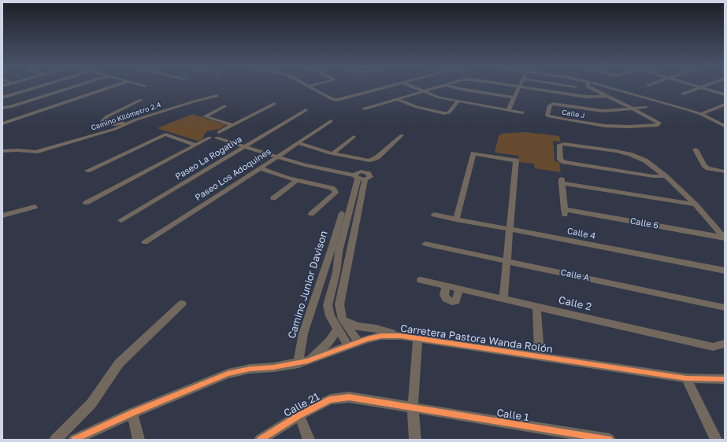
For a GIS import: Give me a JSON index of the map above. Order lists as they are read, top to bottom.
{
  "streets": {
    "street": [
      "Calle J",
      "Camino Kilómetro 2.4",
      "Paseo La Rogativa",
      "Paseo Los Adoquines",
      "Calle 6",
      "Calle 4",
      "Calle A",
      "Camino Junior Davison",
      "Calle 2",
      "Carretera Pastora Wanda Rolón",
      "Calle 21",
      "Calle 1"
    ]
  },
  "crossings": [
    ["Camino Junior Davison", "Carretera Pastora Wanda Rolón"],
    ["Calle 21", "Calle 1"]
  ]
}
